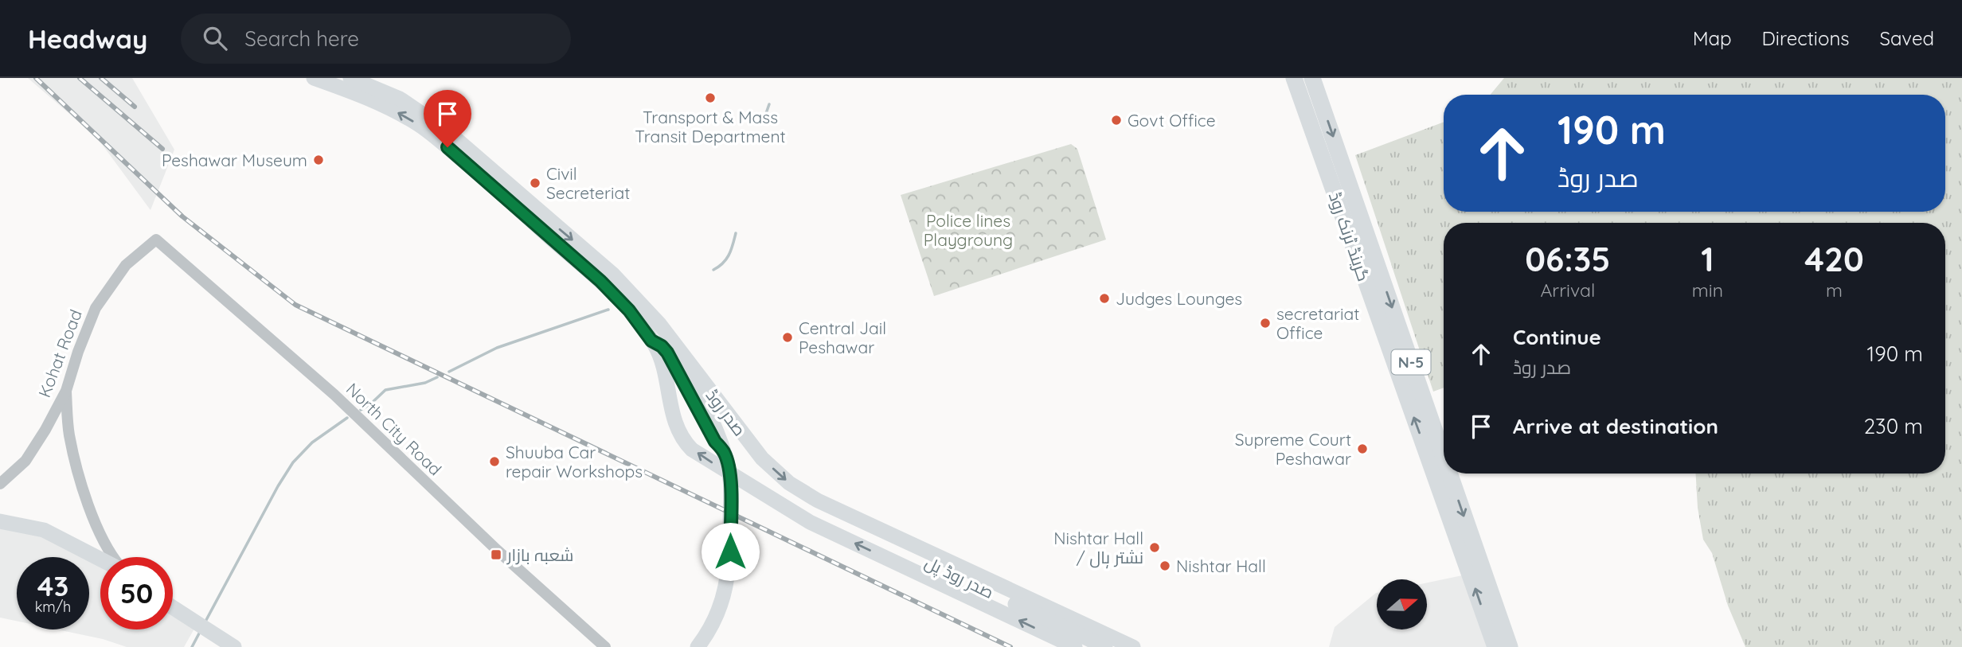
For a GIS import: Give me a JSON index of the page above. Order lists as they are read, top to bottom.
{
  "streets": {
    "highway": ["گرینڈ ٹرنک روڈ", "N-5"],
    "main road": ["صدر روڈ", "صدر روڈ پل"],
    "street": ["Kohat Road", "North City Road"]
  },
  "crossings": [
    ["Kohat Road", "North City Road"],
    ["صدر روڈ", "صدر روڈ پل"]
  ],
  "parks": ["Police lines Playgroung"],
  "places": {
    "other": [
      "Transport & Mass Transit Department",
      "Govt Office",
      "Peshawar Museum",
      "Civil Secreteriat",
      "Judges Lounges",
      "secretariat Office",
      "Central Jail Peshawar",
      "Supreme Court Peshawar",
      "Shuuba Car repair Workshops",
      "Nishtar Hall / نشتر ہال",
      "Nishtar Hall"
    ],
    "transit": ["شعبہ بازار"]
  },
  "north": "right",
  "page": {
    "header": "Headway",
    "search": "Search here",
    "nav": ["Map", "Directions", "Saved"],
    "turn": ["190 m", "صدر روڈ"],
    "eta": [
      "06:35",
      "Arrival",
      "1",
      "min",
      "420",
      "m"
    ],
    "list": [
      {
        "name": "Continue",
        "note": "صدر روڈ",
        "value": "190 m"
      },
      {
        "name": "Arrive at destination",
        "value": "230 m"
      }
    ],
    "speed": "43 km/h",
    "limit": "50"
  }
}
